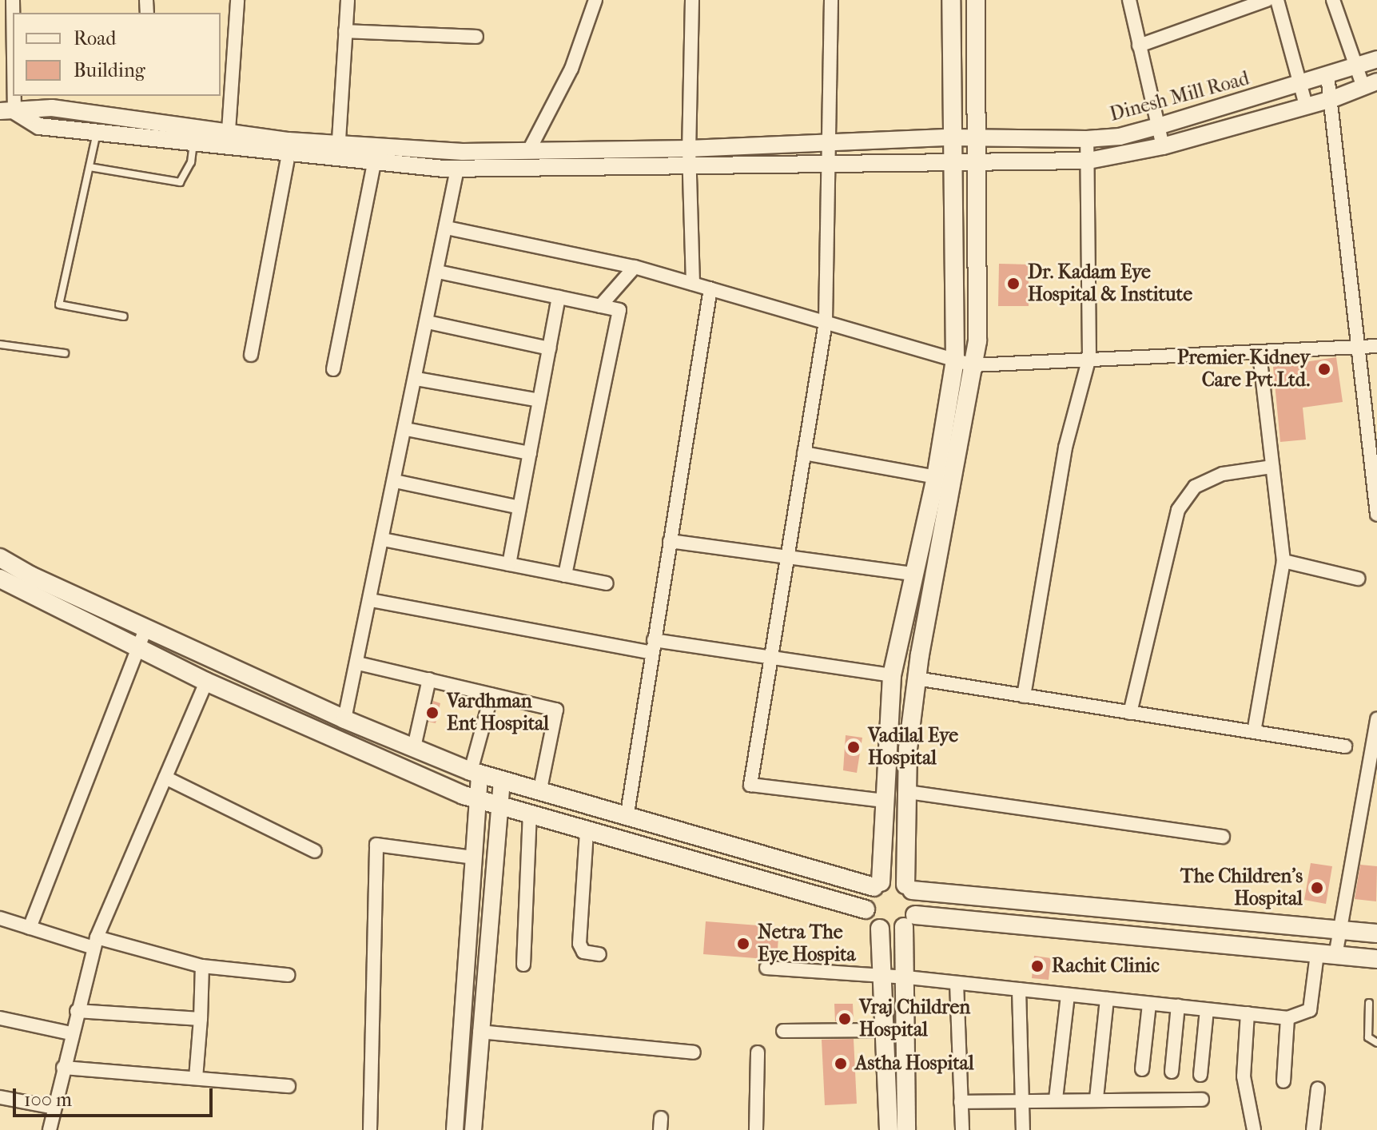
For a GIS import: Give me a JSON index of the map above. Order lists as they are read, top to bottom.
{
  "streets": {
    "street": ["Dinesh Mill Road"]
  },
  "places": [
    "Dr. Kadam Eye Hospital & Institute",
    "Premier Kidney Care Pvt.Ltd.",
    "Vardhman Ent Hospital",
    "Vadilal Eye Hospital",
    "The Children's Hospital",
    "Netra The Eye Hospita",
    "Rachit Clinic",
    "Vraj Children Hospital",
    "Astha Hospital"
  ],
  "legend": ["Road", "Building"],
  "scale_bar": "100 m"
}
